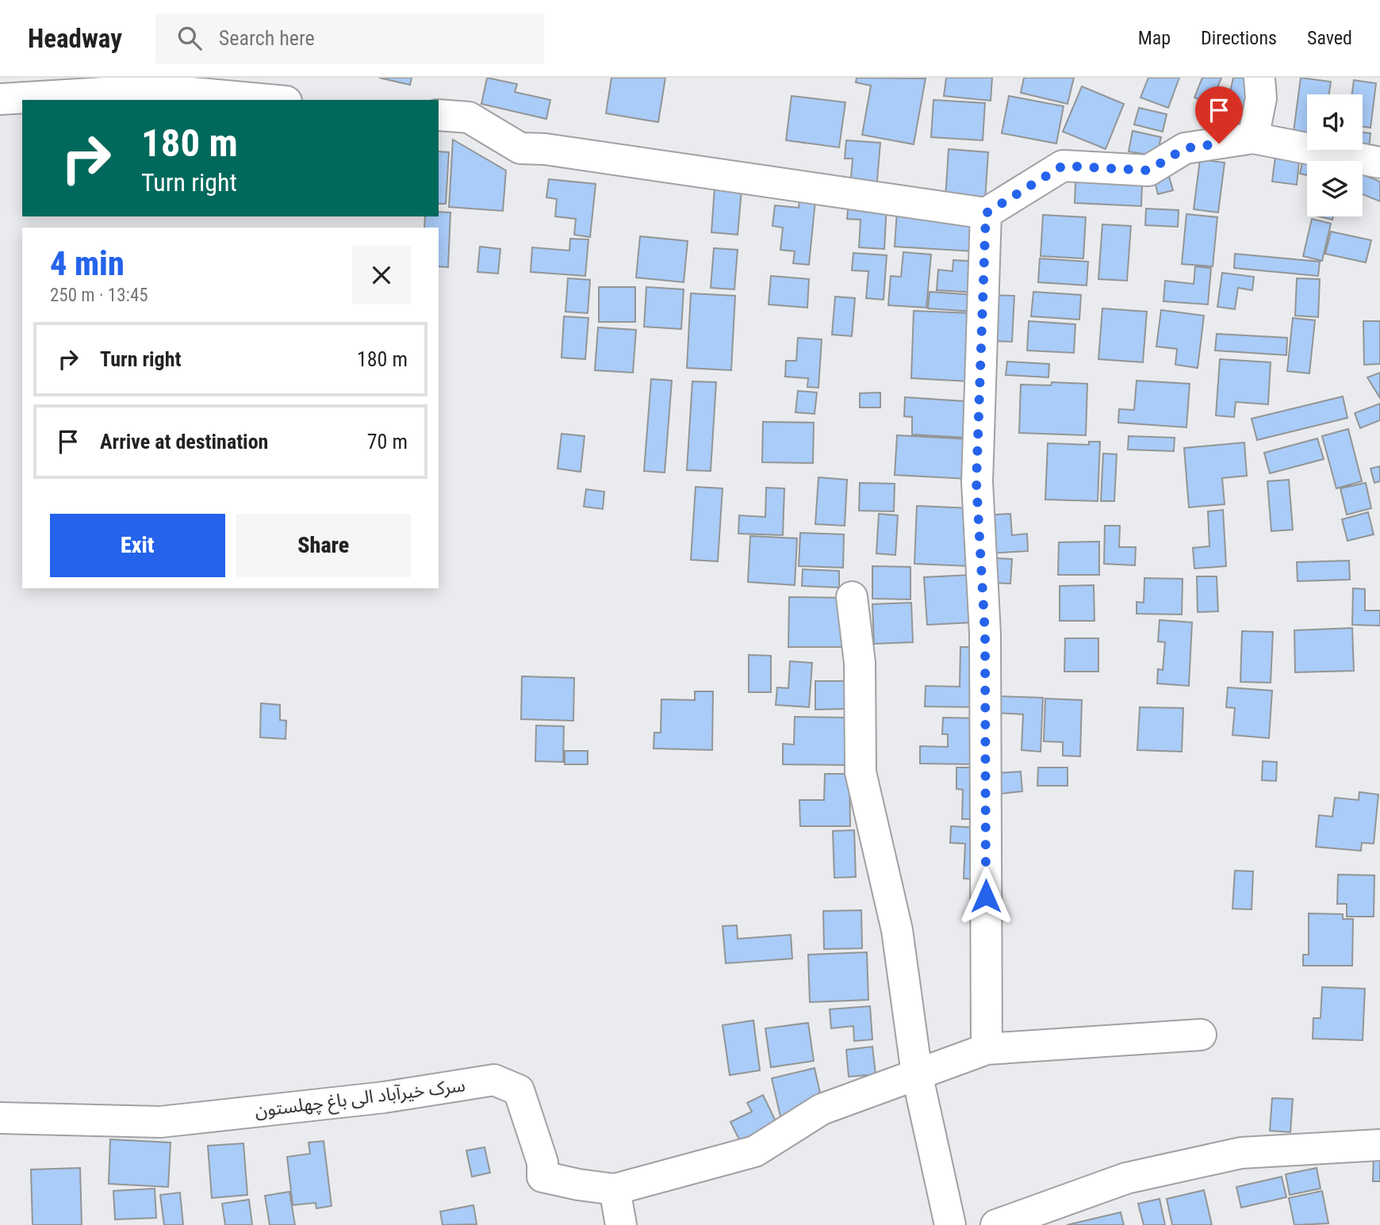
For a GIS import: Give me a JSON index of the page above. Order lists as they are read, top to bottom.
{
  "streets": {
    "street": ["سرک خیرآباد الی باغ چهلستون"]
  },
  "page": {
    "header": "Headway",
    "search": "Search here",
    "nav": ["Map", "Directions", "Saved"],
    "turn": ["180 m", "Turn right"],
    "heading": ["4 min", "250 m · 13:45"],
    "list": [
      {
        "name": "Turn right",
        "value": "180 m"
      },
      {
        "name": "Arrive at destination",
        "value": "70 m"
      }
    ],
    "buttons": ["Exit", "Share"]
  }
}
